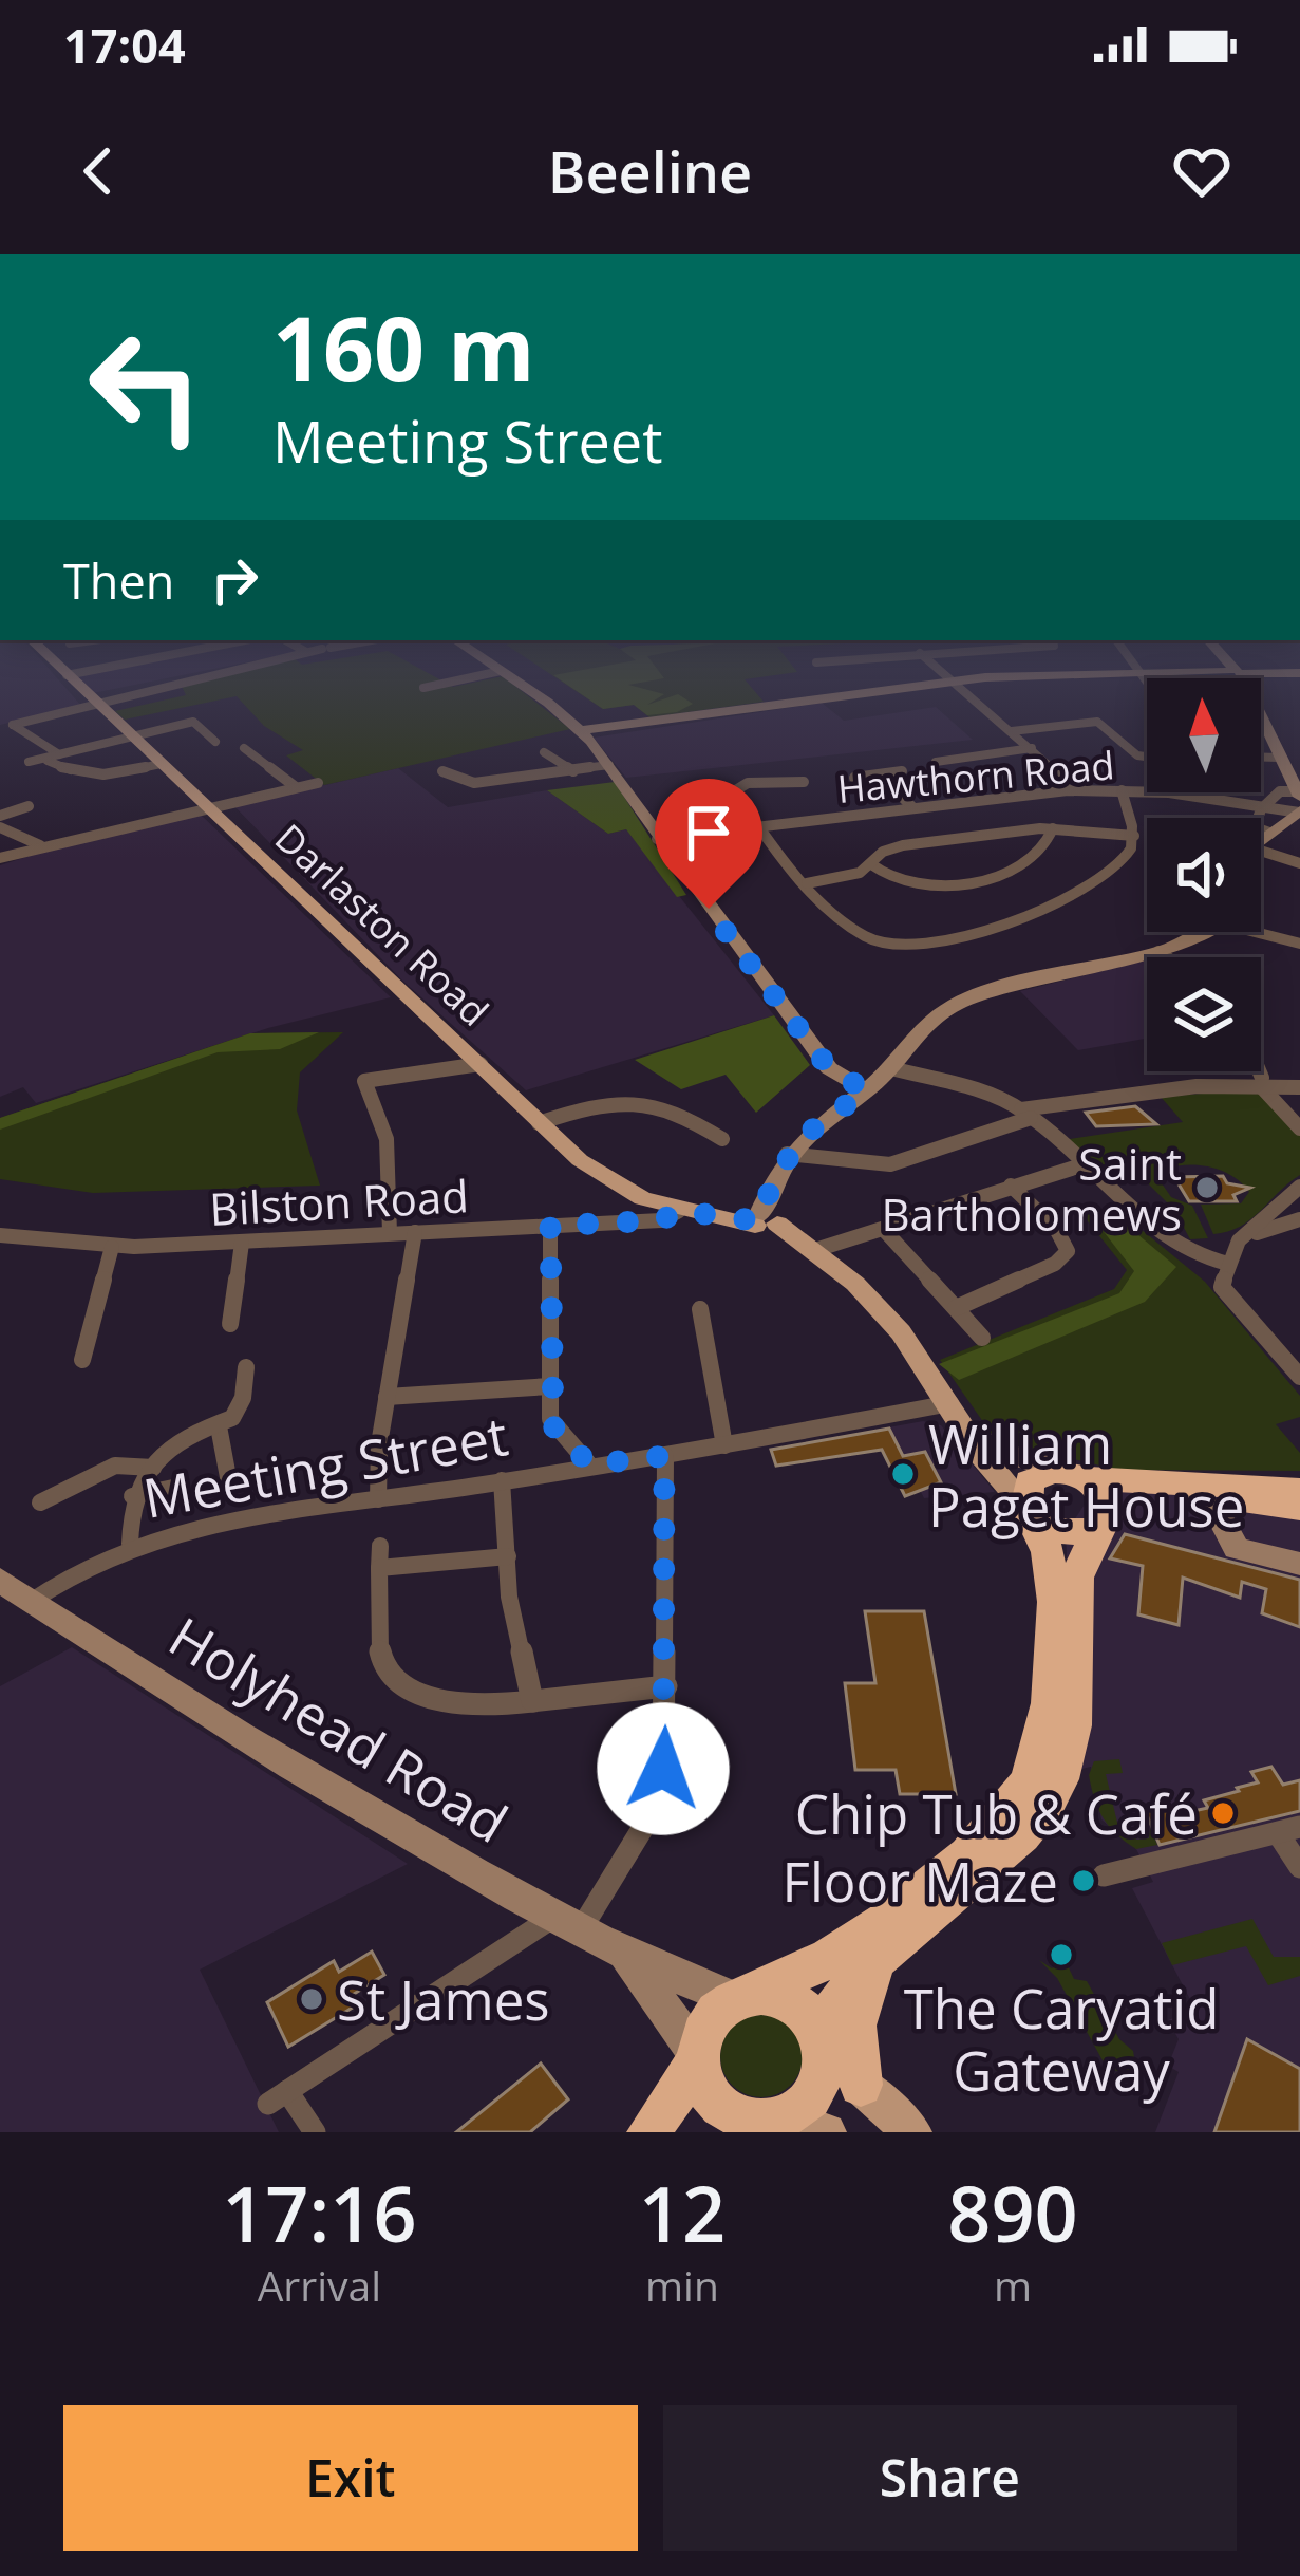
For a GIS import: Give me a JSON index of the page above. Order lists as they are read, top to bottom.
{
  "streets": {
    "main road": ["Darlaston Road"],
    "street": [
      "Hawthorn Road",
      "Bilston Road",
      "Meeting Street",
      "Holyhead Road"
    ]
  },
  "crossings": [
    ["Darlaston Road", "Bilston Road"],
    ["Meeting Street", "Holyhead Road"]
  ],
  "places": [
    "Saint Bartholomews",
    "William Paget House",
    "Chip Tub & Café",
    "Floor Maze",
    "The Caryatid Gateway",
    "St James"
  ],
  "north": "top",
  "page": {
    "status": "17:04",
    "header": "Beeline",
    "turn": ["160 m", "Meeting Street"],
    "then": "Then",
    "eta": [
      "17:16",
      "Arrival",
      "12",
      "min",
      "890",
      "m"
    ],
    "buttons": ["Exit", "Share"]
  }
}
